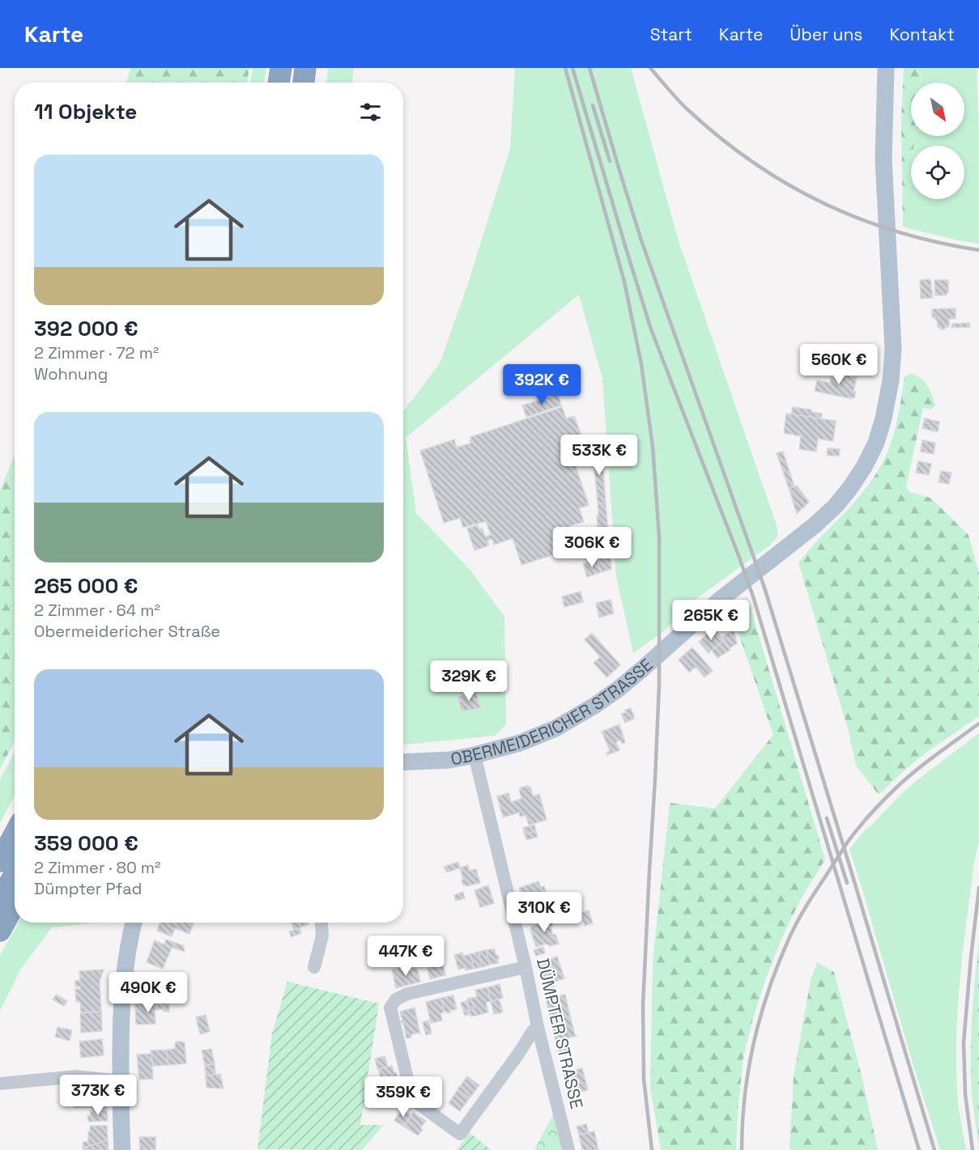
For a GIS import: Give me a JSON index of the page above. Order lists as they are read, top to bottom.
{
  "streets": {
    "main road": ["OBERMEIDERICHER STRASSE"],
    "street": ["DÜMPTER STRASSE"]
  },
  "crossings": [
    ["OBERMEIDERICHER STRASSE", "DÜMPTER STRASSE"]
  ],
  "north": "bottom right",
  "page": {
    "header": "Karte",
    "nav": [
      "Start",
      "Karte",
      "Über uns",
      "Kontakt"
    ],
    "heading": "11 Objekte",
    "list": [
      {
        "name": "392 000 €",
        "note": "2 Zimmer · 72 m² · Wohnung"
      },
      {
        "name": "265 000 €",
        "note": "2 Zimmer · 64 m² · Obermeidericher Straße"
      },
      {
        "name": "359 000 €",
        "note": "2 Zimmer · 80 m² · Dümpter Pfad"
      }
    ],
    "price": [
      "560K €",
      "392K €",
      "533K €",
      "306K €",
      "265K €",
      "329K €",
      "310K €",
      "447K €",
      "490K €",
      "373K €",
      "359K €"
    ]
  }
}
